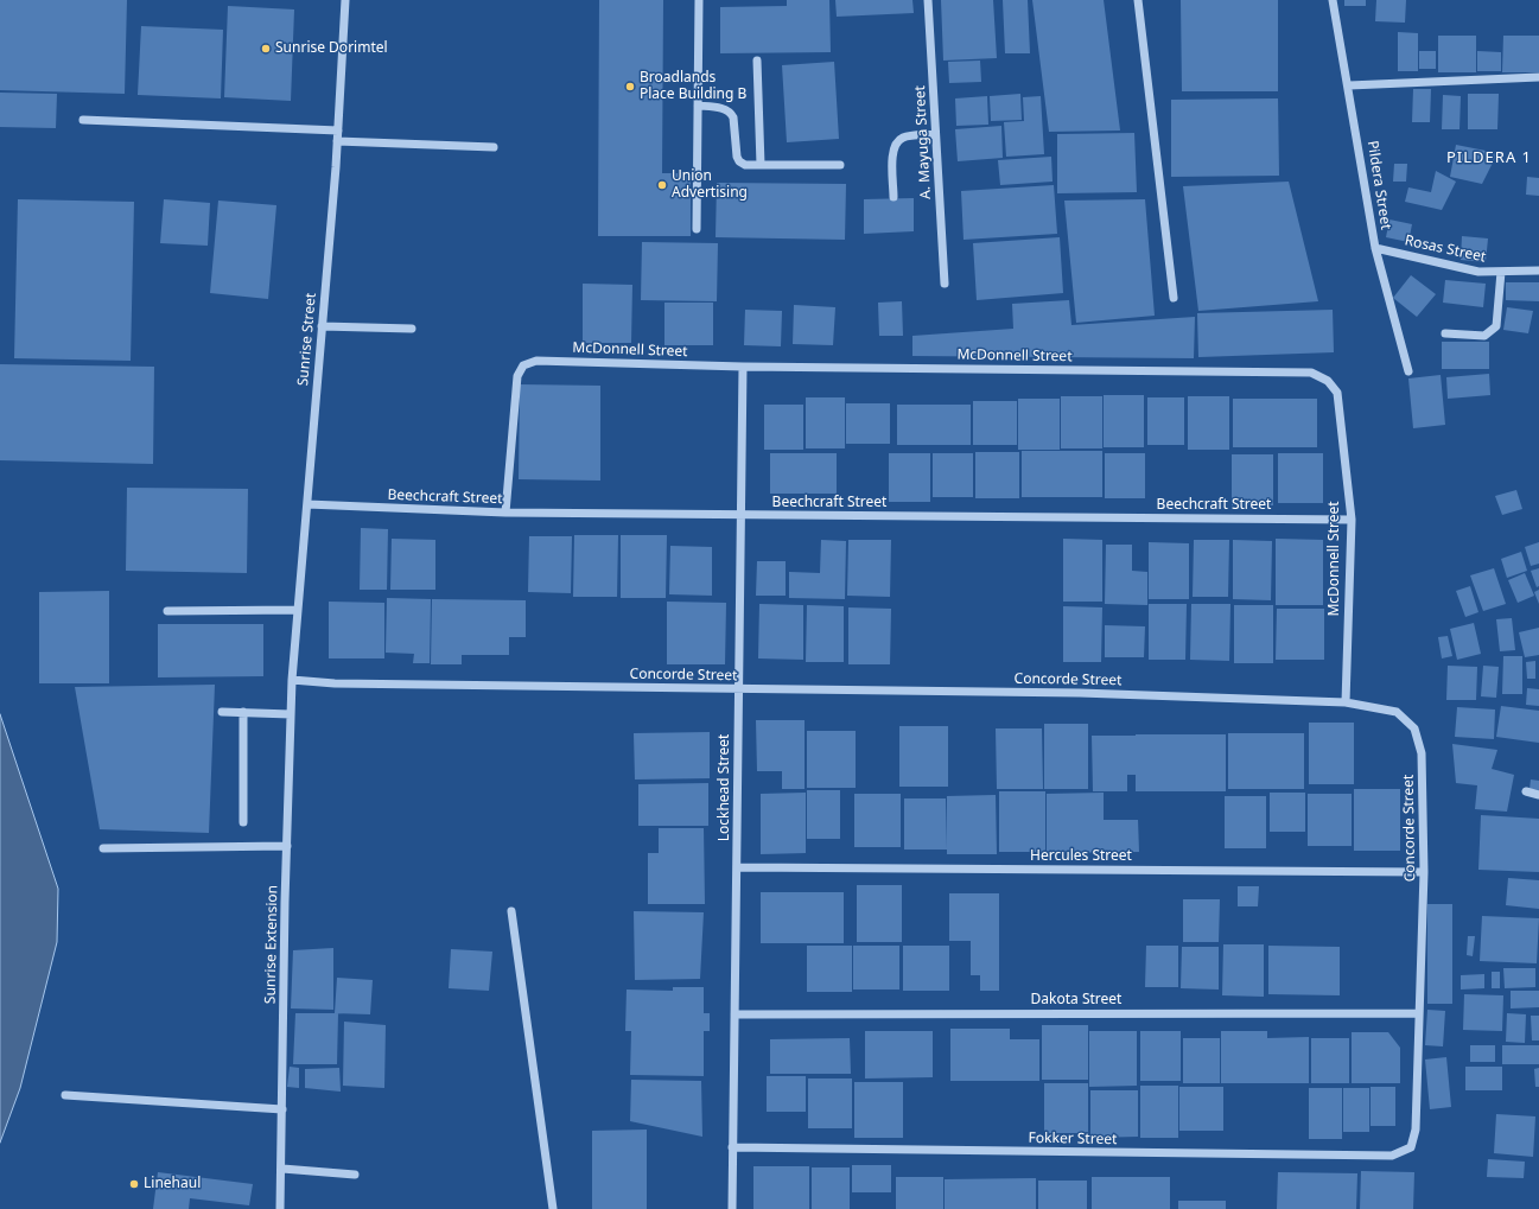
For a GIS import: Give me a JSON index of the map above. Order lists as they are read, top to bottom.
{
  "streets": {
    "street": [
      "A. Mayuga Street",
      "Pildera Street",
      "Rosas Street",
      "Sunrise Street",
      "McDonnell Street",
      "Beechcraft Street",
      "Concorde Street",
      "Lockhead Street",
      "Hercules Street",
      "Sunrise Extension",
      "Dakota Street",
      "Fokker Street"
    ]
  },
  "crossings": [
    ["Pildera Street", "Rosas Street"],
    ["Sunrise Street", "Beechcraft Street"],
    ["Sunrise Street", "Concorde Street"],
    ["Sunrise Street", "Sunrise Extension"],
    ["McDonnell Street", "Beechcraft Street"],
    ["McDonnell Street", "Concorde Street"],
    ["McDonnell Street", "Lockhead Street"],
    ["Beechcraft Street", "Lockhead Street"],
    ["Concorde Street", "Lockhead Street"],
    ["Concorde Street", "Hercules Street"],
    ["Concorde Street", "Sunrise Extension"],
    ["Concorde Street", "Dakota Street"],
    ["Concorde Street", "Fokker Street"],
    ["Lockhead Street", "Hercules Street"],
    ["Lockhead Street", "Dakota Street"],
    ["Lockhead Street", "Fokker Street"]
  ],
  "districts": ["PILDERA 1"],
  "places": [
    "Sunrise Dorimtel",
    "Broadlands Place Building B",
    "Union Advertising",
    "Linehaul"
  ]
}
